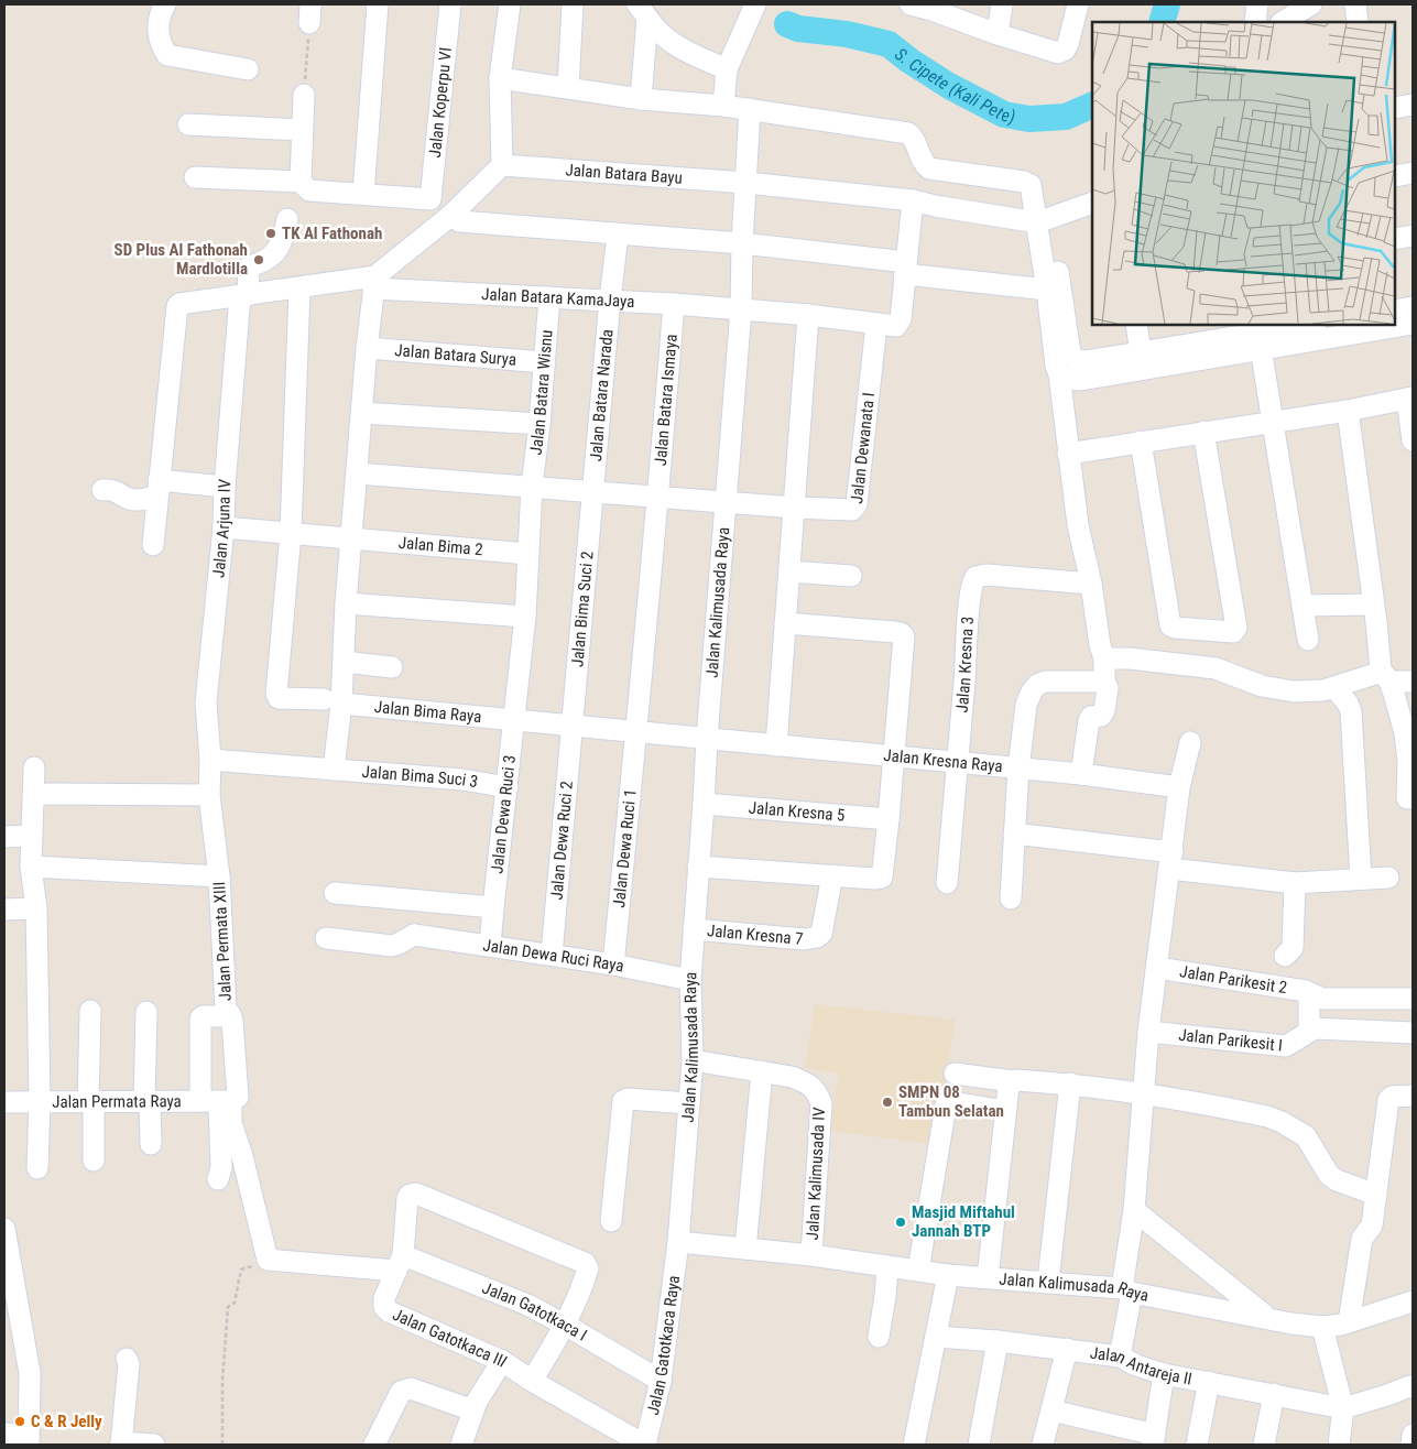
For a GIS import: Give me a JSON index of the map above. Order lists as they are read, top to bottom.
{
  "streets": {
    "street": [
      "Jalan Koperpu VI",
      "Jalan Batara Bayu",
      "Jalan Batara KamaJaya",
      "Jalan Batara Surya",
      "Jalan Batara Wisnu",
      "Jalan Batara Narada",
      "Jalan Batara Ismaya",
      "Jalan Dewanata I",
      "Jalan Arjuna IV",
      "Jalan Bima 2",
      "Jalan Kalimusada Raya",
      "Jalan Bima Suci 2",
      "Jalan Kresna 3",
      "Jalan Bima Raya",
      "Jalan Kresna Raya",
      "Jalan Bima Suci 3",
      "Jalan Kresna 5",
      "Jalan Dewa Ruci 3",
      "Jalan Dewa Ruci 2",
      "Jalan Dewa Ruci 1",
      "Jalan Kresna 7",
      "Jalan Permata XIII",
      "Jalan Dewa Ruci Raya",
      "Jalan Parikesit 2",
      "Jalan Parikesit I",
      "Jalan Permata Raya",
      "Jalan Kalimusada IV",
      "Jalan Gatotkaca I",
      "Jalan Gatotkaca III",
      "Jalan Gatotkaca Raya",
      "Jalan Antareja II"
    ]
  },
  "crossings": [
    ["Jalan Batara Bayu", "Jalan Kalimusada Raya"],
    ["Jalan Batara KamaJaya", "Jalan Batara Wisnu"],
    ["Jalan Batara KamaJaya", "Jalan Batara Narada"],
    ["Jalan Batara KamaJaya", "Jalan Batara Ismaya"],
    ["Jalan Batara KamaJaya", "Jalan Dewanata I"],
    ["Jalan Batara KamaJaya", "Jalan Arjuna IV"],
    ["Jalan Batara KamaJaya", "Jalan Kalimusada Raya"],
    ["Jalan Batara Surya", "Jalan Batara Wisnu"],
    ["Jalan Batara Wisnu", "Jalan Dewanata I"],
    ["Jalan Batara Wisnu", "Jalan Bima 2"],
    ["Jalan Batara Wisnu", "Jalan Dewa Ruci 3"],
    ["Jalan Batara Narada", "Jalan Dewanata I"],
    ["Jalan Batara Narada", "Jalan Bima Suci 2"],
    ["Jalan Batara Ismaya", "Jalan Dewanata I"],
    ["Jalan Batara Ismaya", "Jalan Bima Raya"],
    ["Jalan Batara Ismaya", "Jalan Kresna Raya"],
    ["Jalan Batara Ismaya", "Jalan Dewa Ruci 1"],
    ["Jalan Dewanata I", "Jalan Kalimusada Raya"],
    ["Jalan Dewanata I", "Jalan Bima Suci 2"],
    ["Jalan Arjuna IV", "Jalan Bima 2"],
    ["Jalan Arjuna IV", "Jalan Bima Suci 3"],
    ["Jalan Arjuna IV", "Jalan Permata XIII"],
    ["Jalan Bima 2", "Jalan Bima Raya"],
    ["Jalan Kalimusada Raya", "Jalan Kresna Raya"],
    ["Jalan Kalimusada Raya", "Jalan Kresna 5"],
    ["Jalan Kalimusada Raya", "Jalan Kresna 7"],
    ["Jalan Kalimusada Raya", "Jalan Dewa Ruci Raya"],
    ["Jalan Kalimusada Raya", "Jalan Kalimusada IV"],
    ["Jalan Kalimusada Raya", "Jalan Gatotkaca Raya"],
    ["Jalan Bima Suci 2", "Jalan Bima Raya"],
    ["Jalan Bima Suci 2", "Jalan Dewa Ruci 2"],
    ["Jalan Kresna 3", "Jalan Kresna Raya"],
    ["Jalan Bima Raya", "Jalan Kresna Raya"],
    ["Jalan Bima Raya", "Jalan Dewa Ruci 3"],
    ["Jalan Bima Raya", "Jalan Dewa Ruci 2"],
    ["Jalan Bima Raya", "Jalan Dewa Ruci 1"],
    ["Jalan Kresna Raya", "Jalan Dewa Ruci 1"],
    ["Jalan Bima Suci 3", "Jalan Dewa Ruci 3"],
    ["Jalan Bima Suci 3", "Jalan Permata XIII"],
    ["Jalan Dewa Ruci 3", "Jalan Dewa Ruci Raya"],
    ["Jalan Dewa Ruci 2", "Jalan Dewa Ruci Raya"],
    ["Jalan Dewa Ruci 1", "Jalan Dewa Ruci Raya"],
    ["Jalan Permata XIII", "Jalan Permata Raya"],
    ["Jalan Gatotkaca I", "Jalan Gatotkaca III"],
    ["Jalan Gatotkaca I", "Jalan Gatotkaca Raya"],
    ["Jalan Gatotkaca III", "Jalan Gatotkaca Raya"]
  ],
  "water": ["S. Cipete (Kali Pete)"],
  "places": [
    "TK Al Fathonah",
    "SD Plus Al Fathonah Mardlotilla",
    "SMPN 08 Tambun Selatan",
    "Masjid Miftahul Jannah BTP",
    "C & R Jelly"
  ]
}
